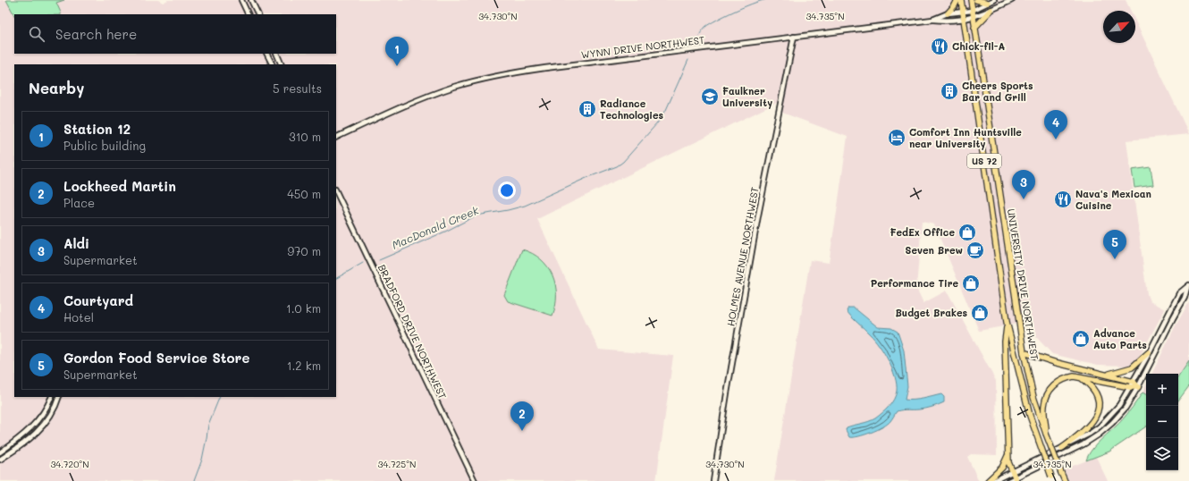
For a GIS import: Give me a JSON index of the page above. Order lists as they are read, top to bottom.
{
  "streets": {
    "highway": ["US 72", "UNIVERSITY DRIVE NORTHWEST"],
    "street": ["WYNN DRIVE NORTHWEST", "HOLMES AVENUE NORTHWEST", "BRADFORD DRIVE NORTHWEST"]
  },
  "crossings": [
    ["WYNN DRIVE NORTHWEST", "HOLMES AVENUE NORTHWEST"],
    ["WYNN DRIVE NORTHWEST", "UNIVERSITY DRIVE NORTHWEST"]
  ],
  "water": ["MacDonald Creek"],
  "places": {
    "restaurant": ["Chick-fil-A", "Nava's Mexican Cuisine"],
    "building": ["Cheers Sports Bar and Grill", "Radiance Technologies"],
    "school or university": ["Faulkner University"],
    "hotel": ["Comfort Inn Huntsville near University"],
    "shop": [
      "FedEx Office",
      "Performance Tire",
      "Budget Brakes",
      "Advance Auto Parts"
    ],
    "cafe": ["Seven Brew"]
  },
  "north": "top right",
  "page": {
    "search": "Search here",
    "pins": [
      "1",
      "4",
      "3",
      "5",
      "2"
    ],
    "heading": ["Nearby", "5 results"],
    "list": [
      {
        "mark": "1",
        "name": "Station 12",
        "note": "Public building",
        "value": "310 m"
      },
      {
        "mark": "2",
        "name": "Lockheed Martin",
        "note": "Place",
        "value": "450 m"
      },
      {
        "mark": "3",
        "name": "Aldi",
        "note": "Supermarket",
        "value": "970 m"
      },
      {
        "mark": "4",
        "name": "Courtyard",
        "note": "Hotel",
        "value": "1.0 km"
      },
      {
        "mark": "5",
        "name": "Gordon Food Service Store",
        "note": "Supermarket",
        "value": "1.2 km"
      }
    ],
    "map_buttons": ["+", "−"]
  },
  "coordinates": [
    "34.730°N",
    "34.735°N",
    "34.720°N",
    "34.725°N"
  ]
}
